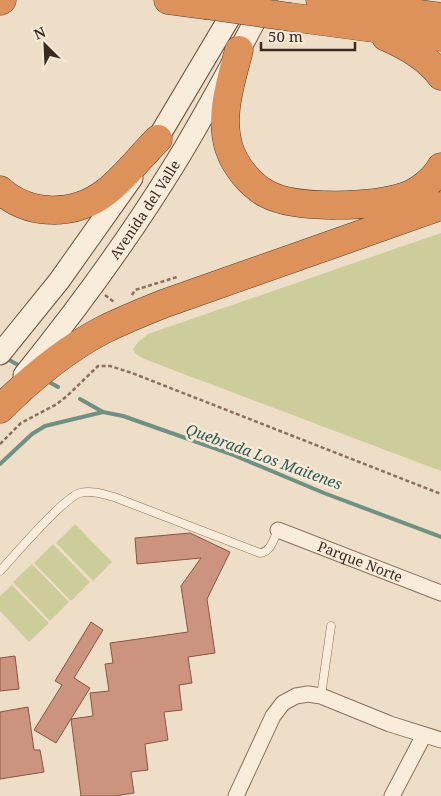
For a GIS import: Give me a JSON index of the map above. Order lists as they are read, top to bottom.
{
  "streets": {
    "street": ["Avenida del Valle", "Parque Norte"]
  },
  "water": ["Quebrada Los Maitenes"],
  "scale_bar": "50 m",
  "north": "top left"
}
